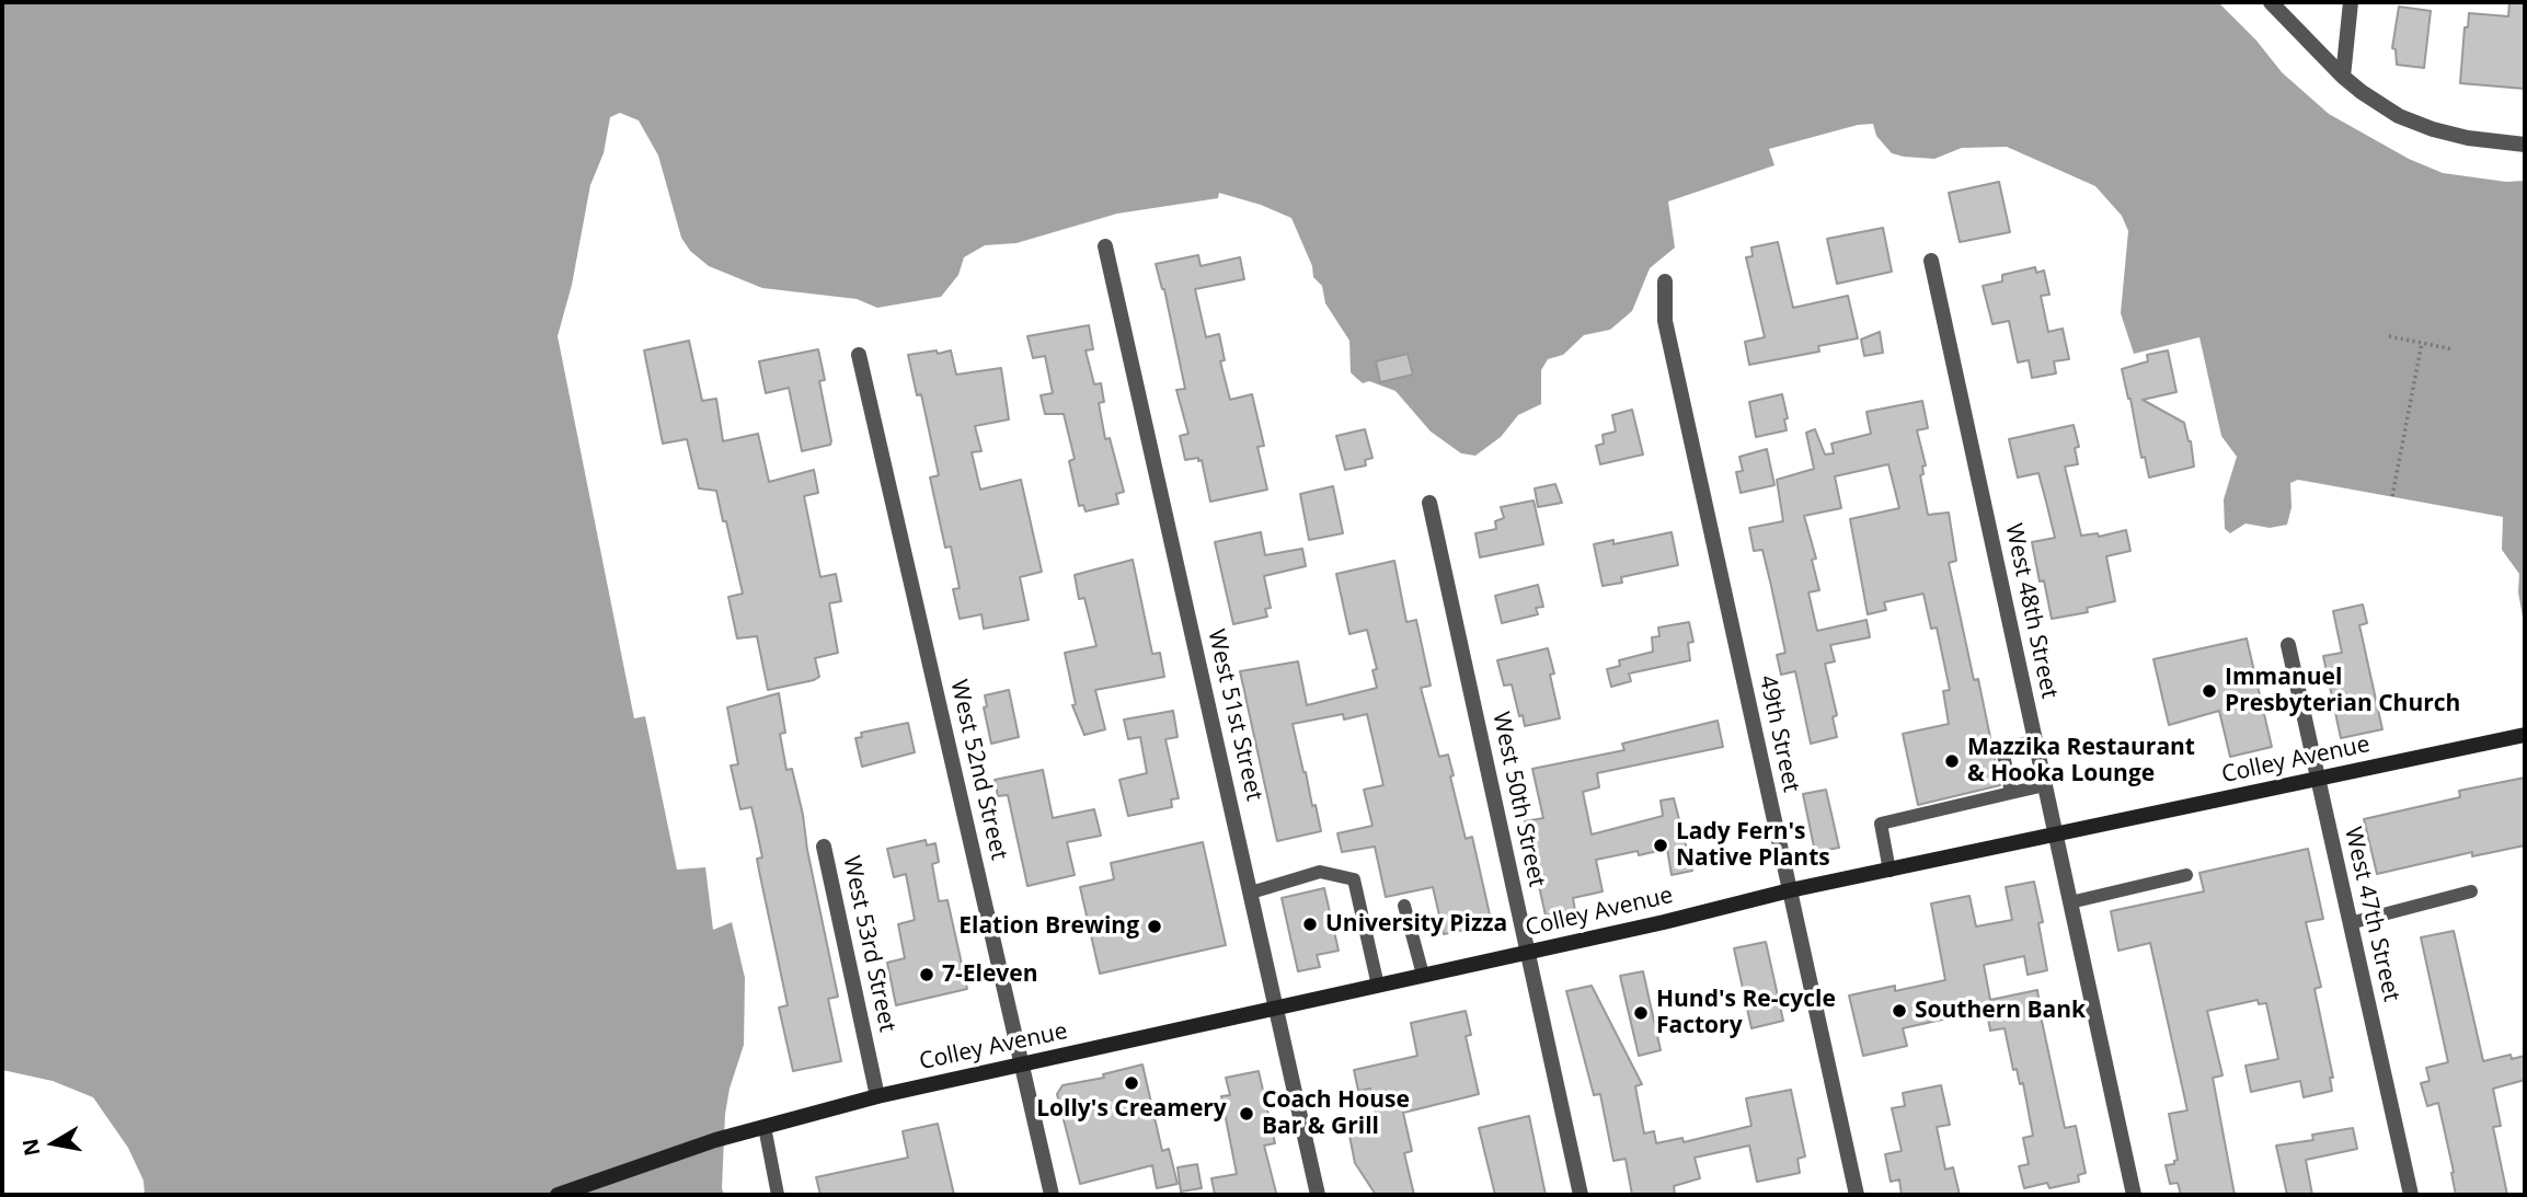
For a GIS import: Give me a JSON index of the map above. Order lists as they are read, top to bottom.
{
  "streets": {
    "main road": ["Colley Avenue"],
    "street": [
      "West 48th Street",
      "West 51st Street",
      "49th Street",
      "West 52nd Street",
      "West 50th Street",
      "West 47th Street",
      "West 53rd Street"
    ]
  },
  "crossings": [
    ["West 48th Street", "Colley Avenue"],
    ["West 51st Street", "Colley Avenue"],
    ["49th Street", "Colley Avenue"],
    ["Colley Avenue", "West 52nd Street"],
    ["Colley Avenue", "West 50th Street"],
    ["Colley Avenue", "West 47th Street"],
    ["Colley Avenue", "West 53rd Street"]
  ],
  "places": [
    "Immanuel Presbyterian Church",
    "Mazzika Restaurant & Hooka Lounge",
    "Lady Fern's Native Plants",
    "University Pizza",
    "Elation Brewing",
    "7-Eleven",
    "Southern Bank",
    "Hund's Re-cycle Factory",
    "Lolly's Creamery",
    "Coach House Bar & Grill"
  ],
  "north": "left"
}
